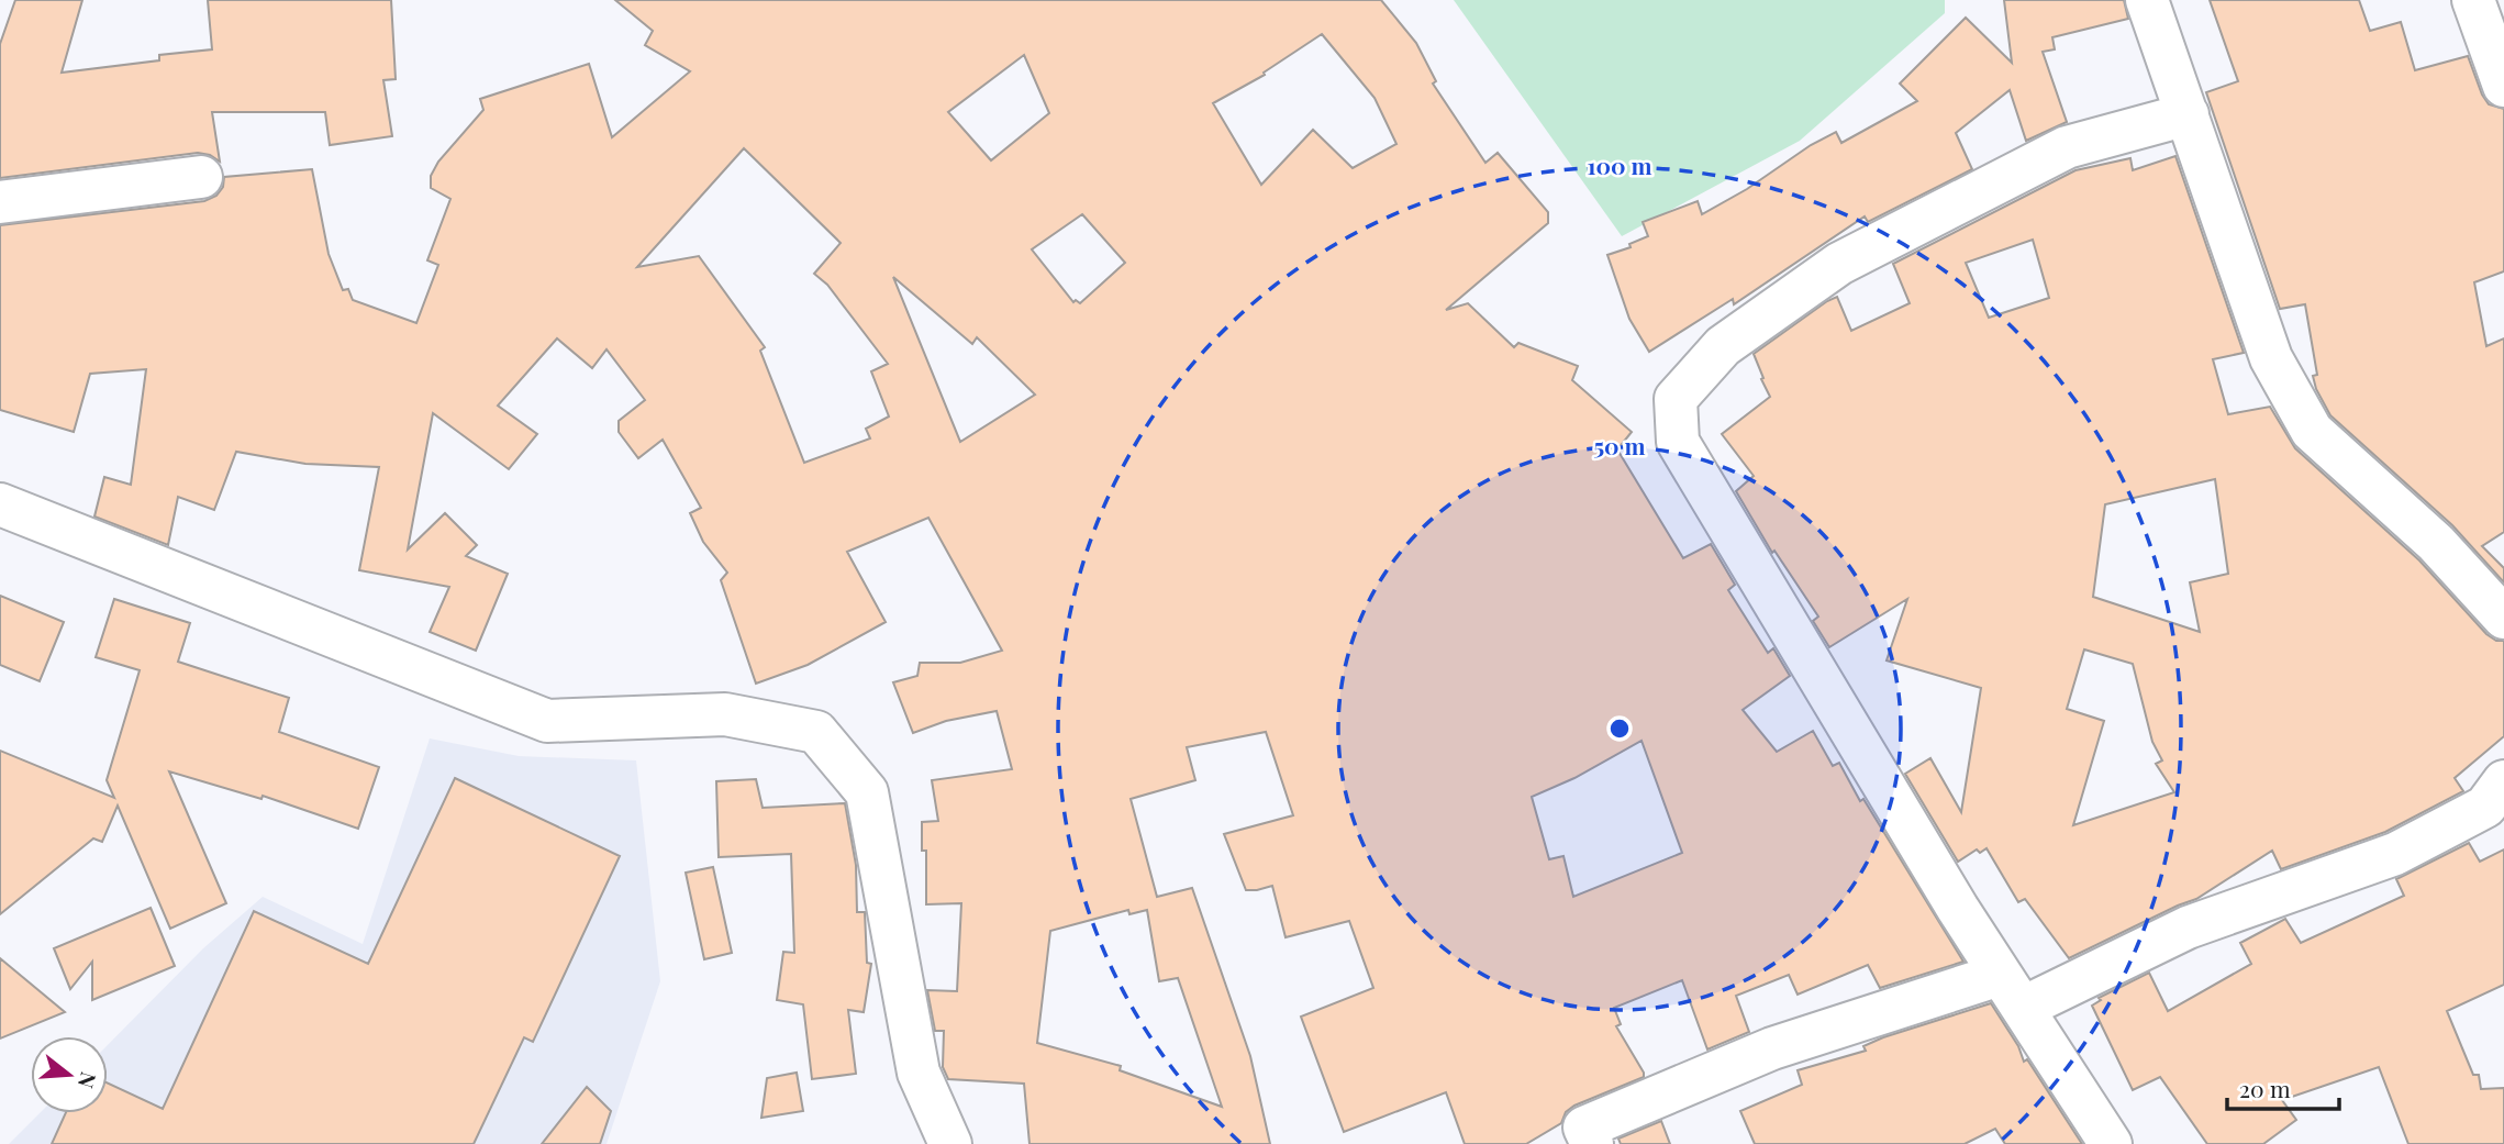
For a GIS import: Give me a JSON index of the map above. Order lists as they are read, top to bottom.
{
  "scale_bar": "20 m",
  "north": "right",
  "rings": ["100 m", "50 m"]
}
